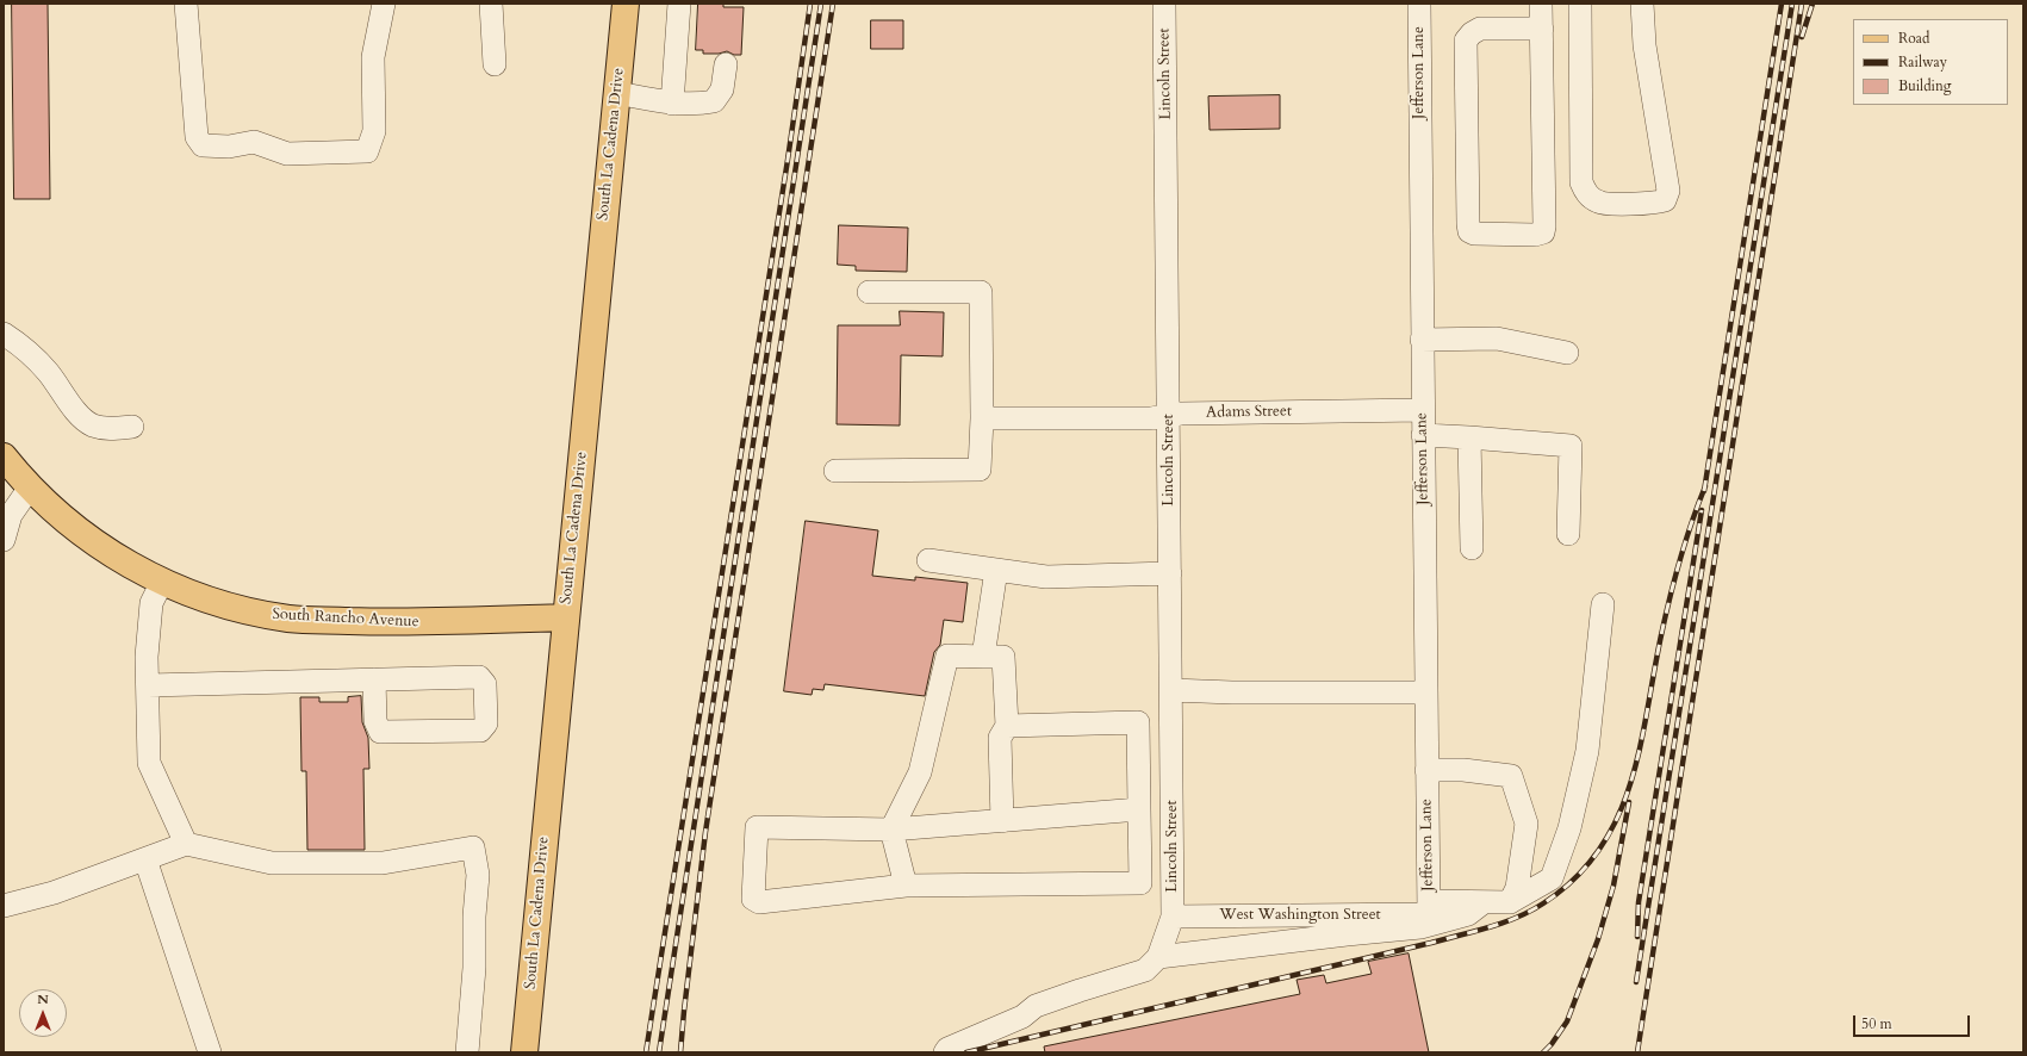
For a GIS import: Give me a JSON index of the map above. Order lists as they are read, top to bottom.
{
  "streets": {
    "main road": ["South La Cadena Drive", "South Rancho Avenue"],
    "street": [
      "Jefferson Lane",
      "Lincoln Street",
      "Adams Street",
      "West Washington Street"
    ]
  },
  "crossings": [
    ["Jefferson Lane", "Adams Street"],
    ["Jefferson Lane", "West Washington Street"],
    ["Lincoln Street", "Adams Street"],
    ["Lincoln Street", "West Washington Street"],
    ["South La Cadena Drive", "South Rancho Avenue"]
  ],
  "legend": ["Road", "Railway", "Building"],
  "scale_bar": "50 m",
  "north": "top"
}
